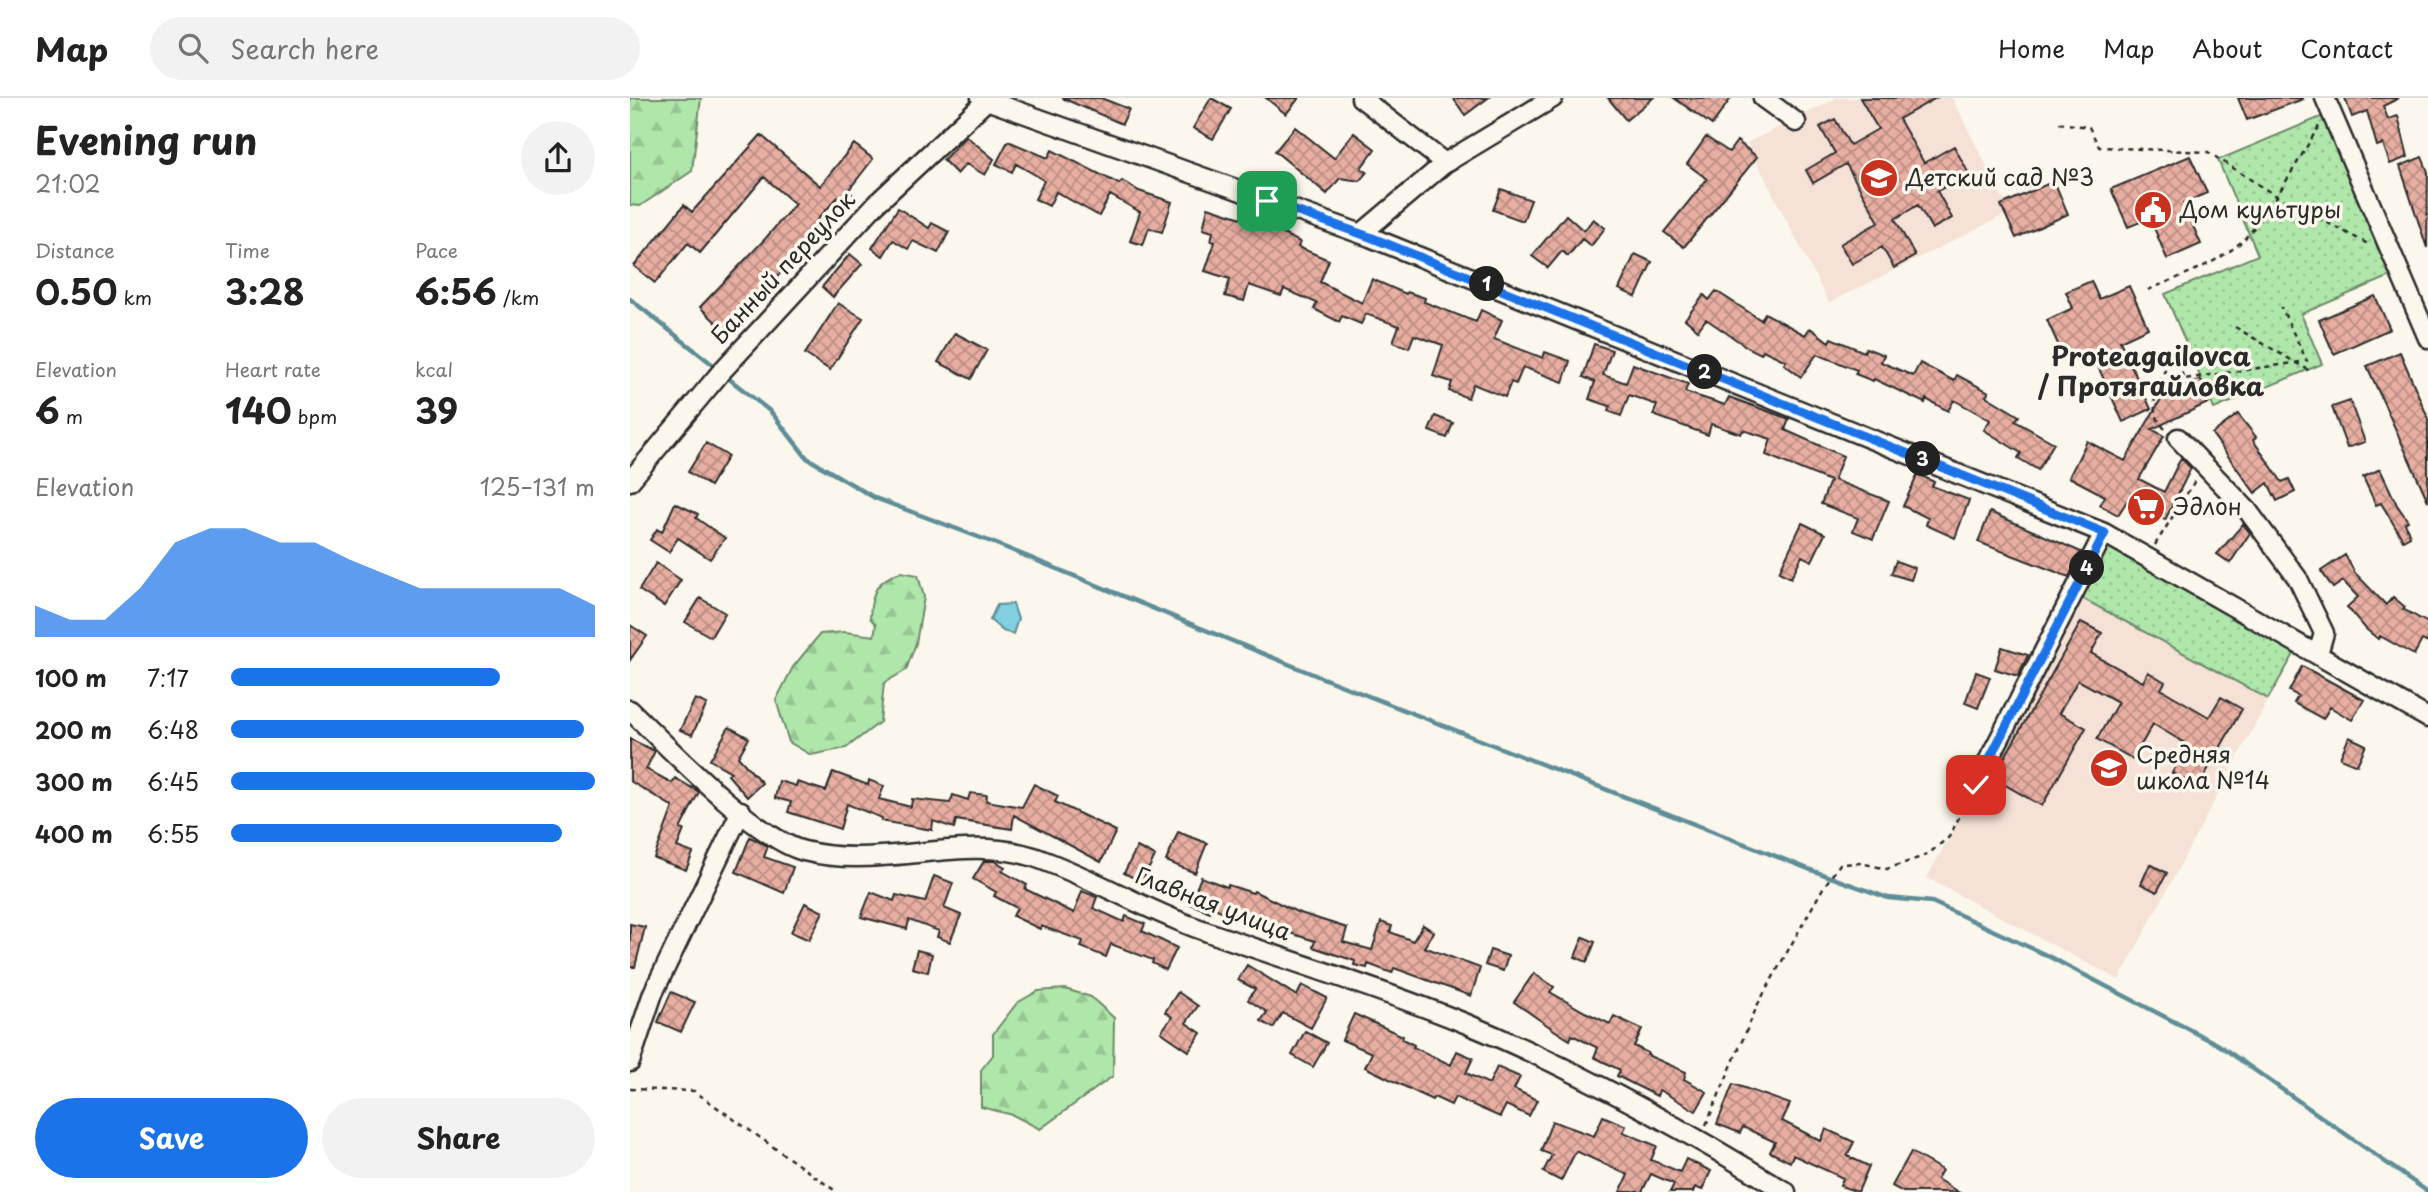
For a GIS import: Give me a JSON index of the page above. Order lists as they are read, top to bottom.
{
  "streets": {
    "street": ["Банный переулок", "Главная улица"]
  },
  "districts": ["Proteagailovca / Протягайловка"],
  "places": {
    "school or university": ["Детский сад №3", "Средняя школа №14"],
    "public building": ["Дом культуры"],
    "supermarket": ["Эдлон"]
  },
  "page": {
    "header": "Map",
    "search": "Search here",
    "nav": [
      "Home",
      "Map",
      "About",
      "Contact"
    ],
    "heading": ["Evening run", "21:02"],
    "stats": [
      ["Distance", "0.50 km"],
      ["Time", "3:28"],
      ["Pace", "6:56 /km"],
      ["Elevation", "6 m"],
      ["Heart rate", "140 bpm"],
      ["kcal", "39"]
    ],
    "pins": [
      "1",
      "2",
      "3",
      "4"
    ],
    "chart": ["Elevation", "125–131 m"],
    "list": [
      {
        "name": "100 m",
        "note": "7:17"
      },
      {
        "name": "200 m",
        "note": "6:48"
      },
      {
        "name": "300 m",
        "note": "6:45"
      },
      {
        "name": "400 m",
        "note": "6:55"
      }
    ],
    "buttons": ["Save", "Share"]
  }
}
